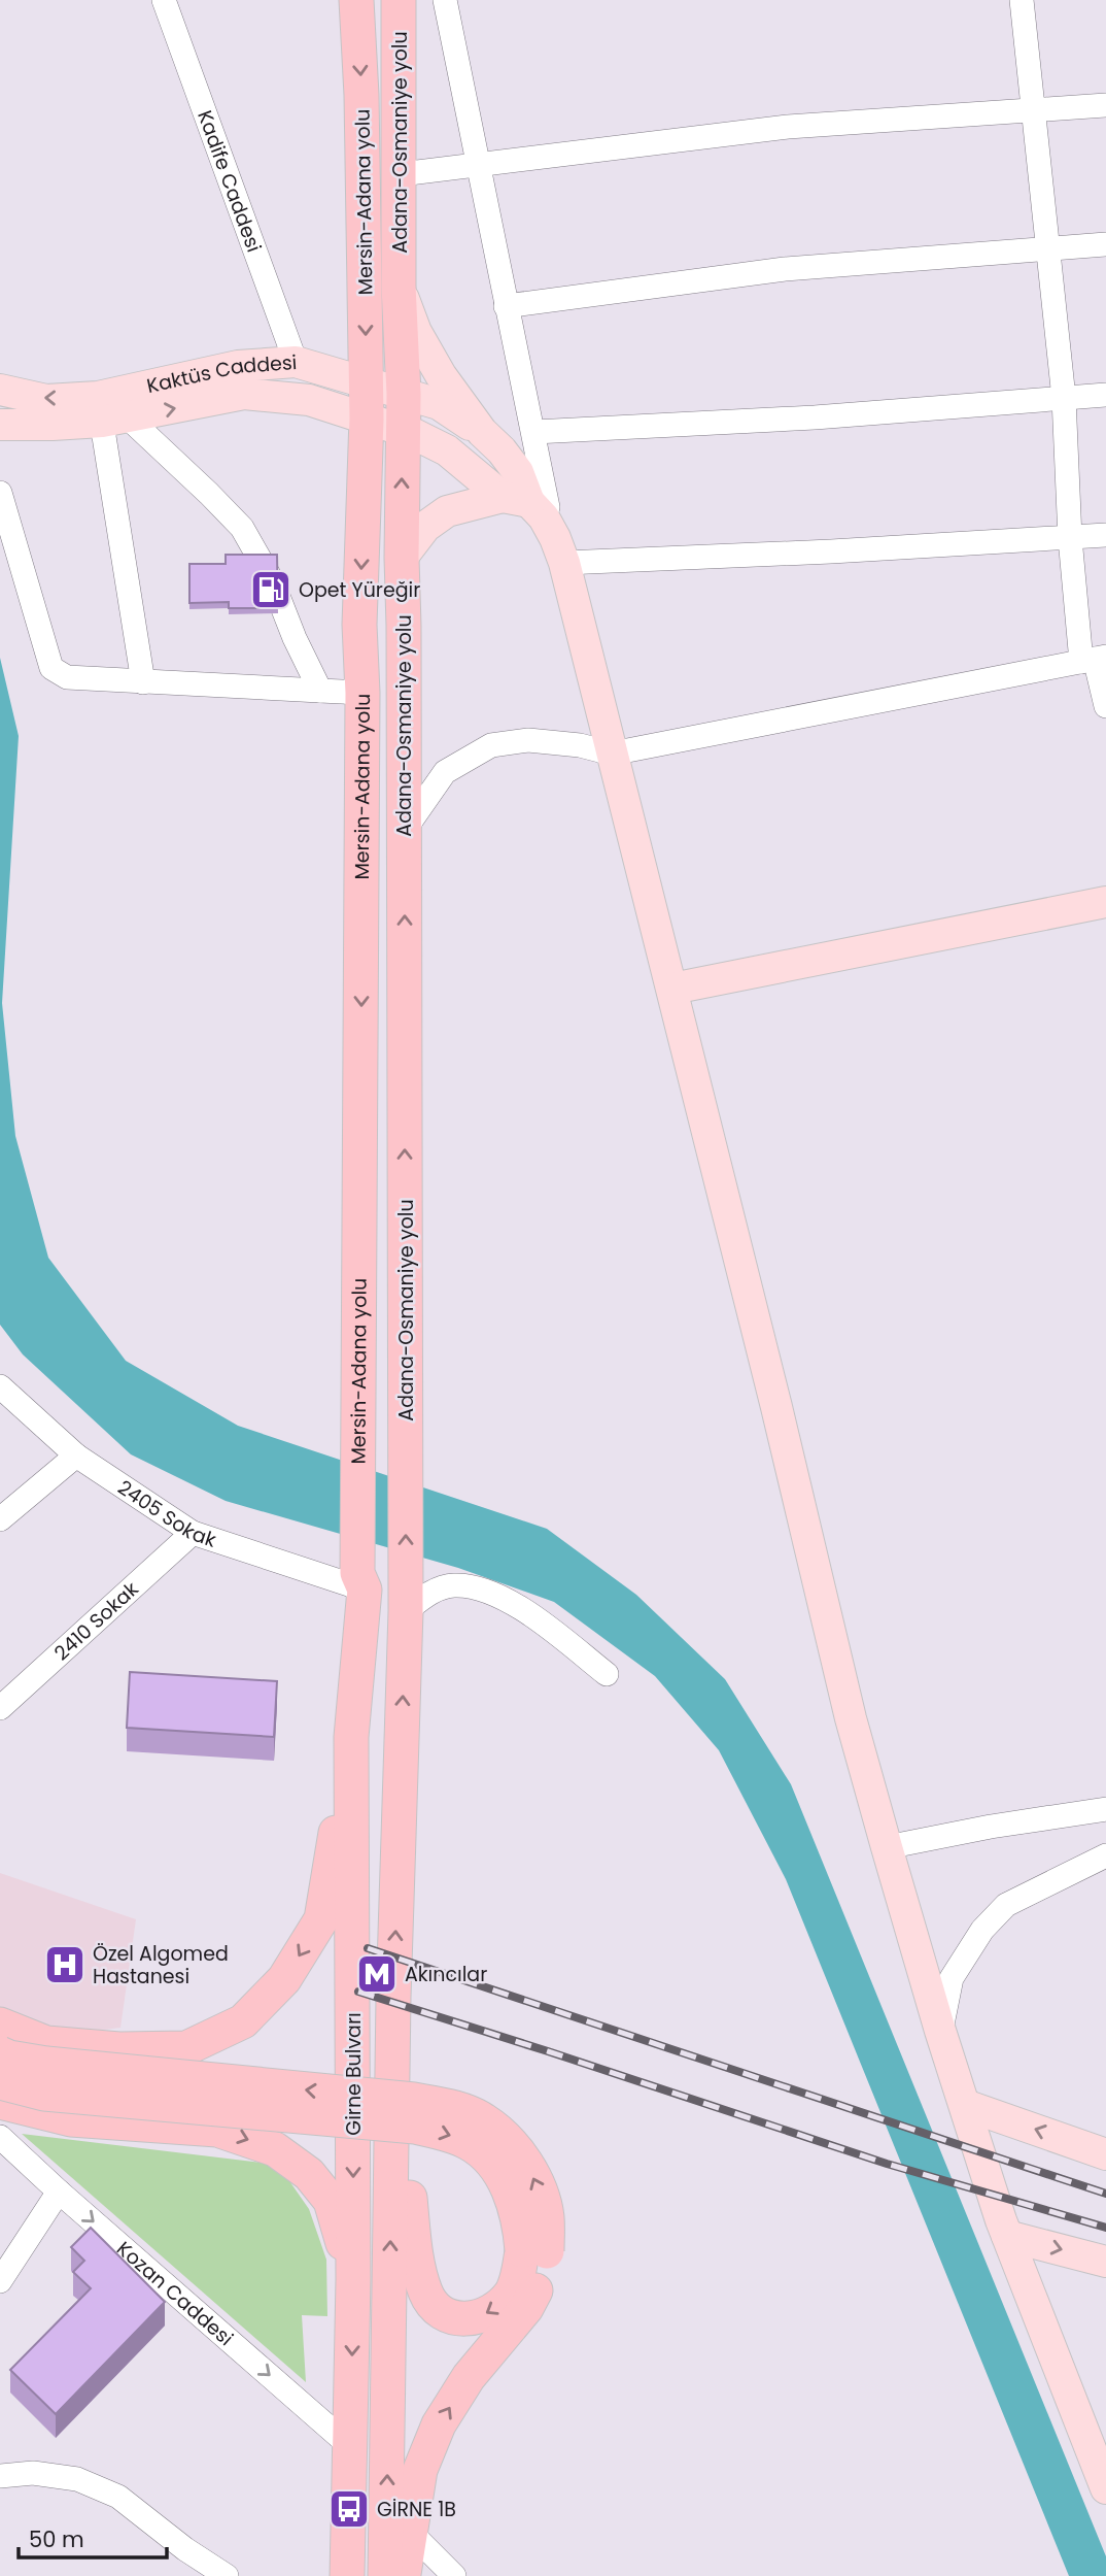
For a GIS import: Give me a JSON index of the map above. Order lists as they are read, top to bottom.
{
  "streets": {
    "highway": ["Adana-Osmaniye yolu", "Mersin-Adana yolu", "Girne Bulvarı"],
    "main road": ["Kaktüs Caddesi"],
    "street": [
      "Kadife Caddesi",
      "2405 Sokak",
      "2410 Sokak",
      "Kozan Caddesi"
    ]
  },
  "crossings": [
    ["Adana-Osmaniye yolu", "Kaktüs Caddesi"],
    ["Adana-Osmaniye yolu", "Girne Bulvarı"],
    ["Kadife Caddesi", "Kaktüs Caddesi"],
    ["Mersin-Adana yolu", "Kaktüs Caddesi"],
    ["Mersin-Adana yolu", "2405 Sokak"],
    ["Mersin-Adana yolu", "Girne Bulvarı"],
    ["2405 Sokak", "2410 Sokak"],
    ["2405 Sokak", "Girne Bulvarı"],
    ["Girne Bulvarı", "Kozan Caddesi"]
  ],
  "one_way": ["Adana-Osmaniye yolu", "Mersin-Adana yolu"],
  "places": {
    "fuel station": ["Opet Yüreğir"],
    "hospital": ["Özel Algomed Hastanesi"],
    "metro station": ["Akıncılar"],
    "bus stop": ["GİRNE 1B"]
  },
  "scale_bar": "50 m"
}
